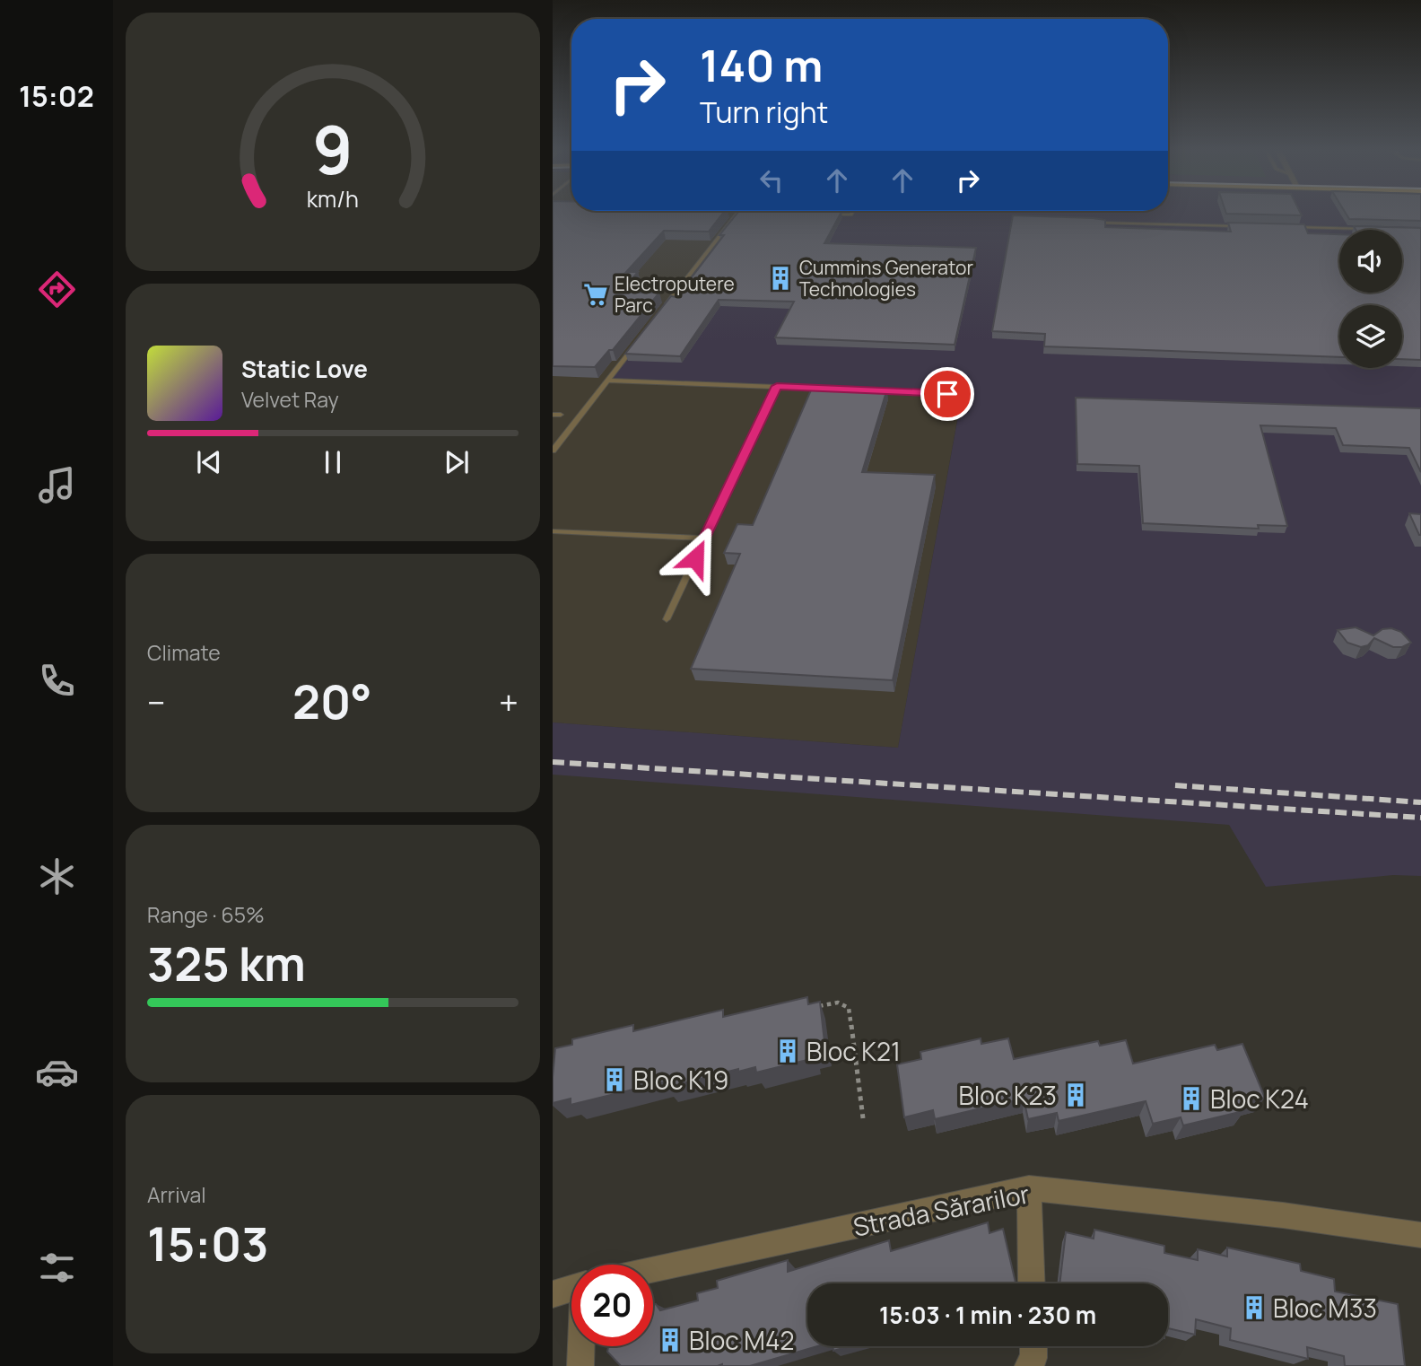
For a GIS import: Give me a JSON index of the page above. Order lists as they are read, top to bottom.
{
  "streets": {
    "street": ["Strada Sărarilor"]
  },
  "places": {
    "building": [
      "Cummins Generator Technologies",
      "Bloc K21",
      "Bloc K19",
      "Bloc K23",
      "Bloc K24",
      "Bloc M33",
      "Bloc M42"
    ],
    "supermarket": ["Electroputere Parc"]
  },
  "page": {
    "tabs": "15:02",
    "turn": ["140 m", "Turn right"],
    "song": ["Static Love", "Velvet Ray"],
    "tile": [
      "Climate",
      ["Range · 65%", "325 km"],
      ["Arrival", "15:03"]
    ],
    "heat": ["−", "20°", "+"],
    "limit": "20",
    "trip": "15:03 · 1 min · 230 m",
    "gauge": ["9", "km/h"]
  }
}
